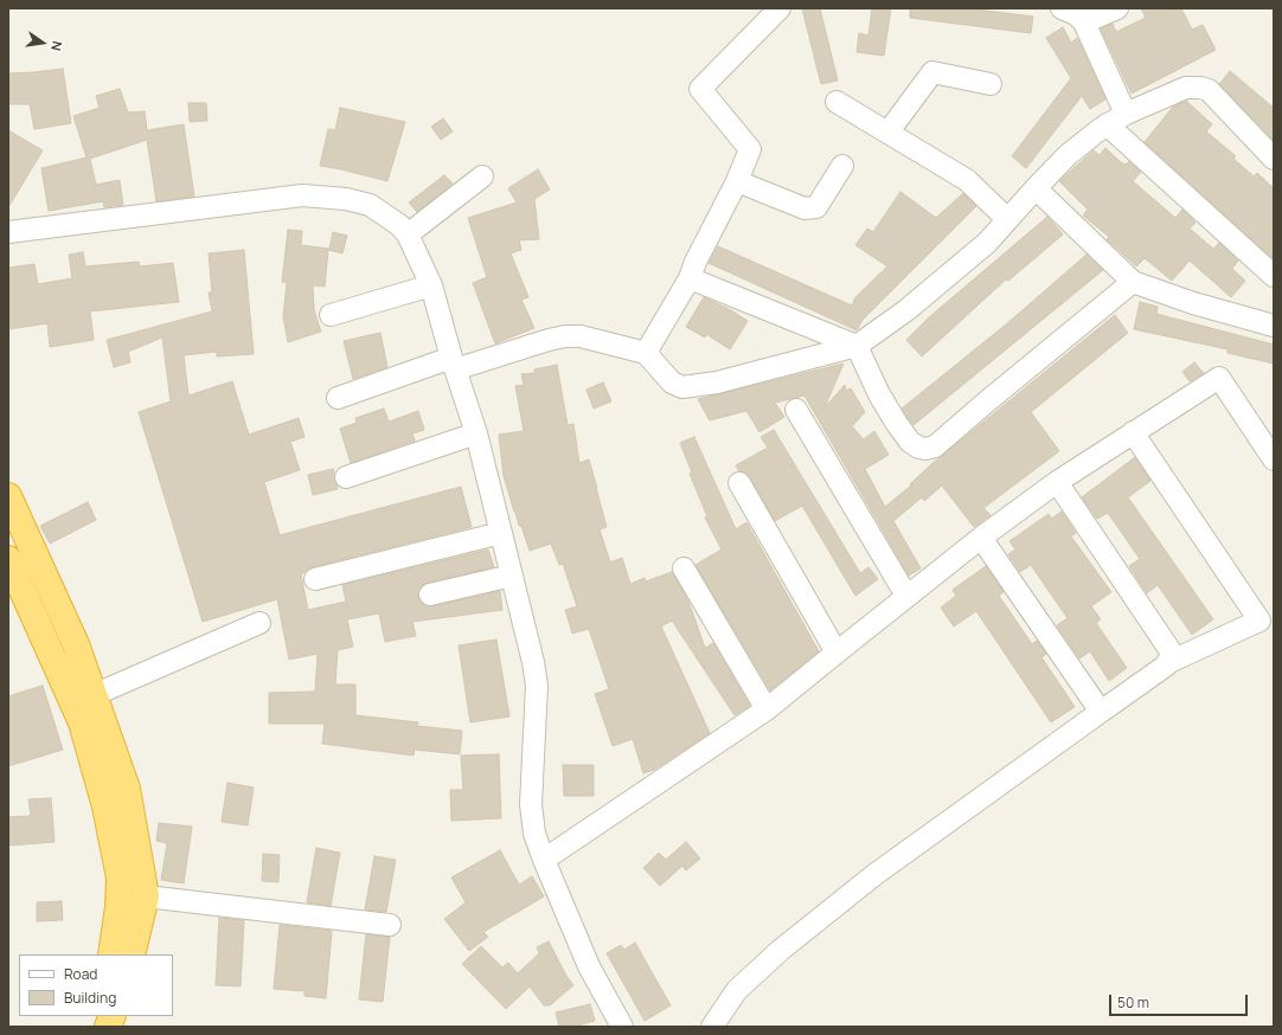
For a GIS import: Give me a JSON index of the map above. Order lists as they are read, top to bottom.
{
  "legend": ["Road", "Building"],
  "scale_bar": "50 m",
  "north": "right"
}
